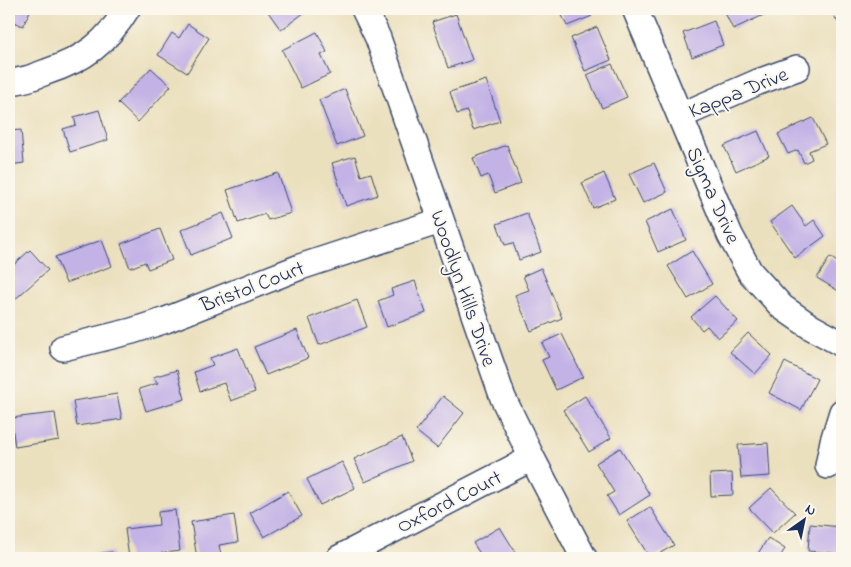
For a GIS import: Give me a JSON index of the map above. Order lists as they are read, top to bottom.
{
  "streets": {
    "street": [
      "Kappa Drive",
      "Sigma Drive",
      "Bristol Court",
      "Woodlyn Hills Drive",
      "Oxford Court"
    ]
  },
  "crossings": [
    ["Kappa Drive", "Sigma Drive"],
    ["Bristol Court", "Woodlyn Hills Drive"],
    ["Woodlyn Hills Drive", "Oxford Court"]
  ],
  "north": "top right"
}
